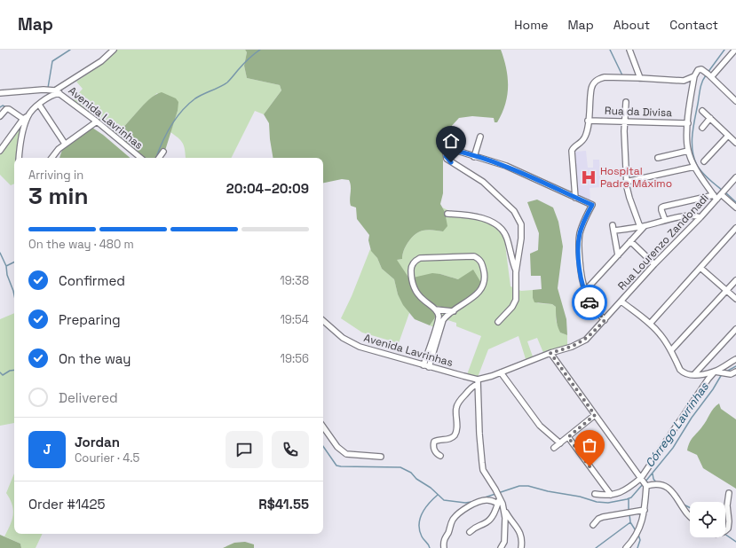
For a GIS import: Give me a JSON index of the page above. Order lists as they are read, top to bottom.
{
  "streets": {
    "street": ["Rua da Divisa", "Avenida Lavrinhas", "Rua Lourenzo Zandonadi"]
  },
  "crossings": [
    ["Avenida Lavrinhas", "Rua Lourenzo Zandonadi"]
  ],
  "water": ["Córrego Lavrinhas"],
  "places": {
    "hospital": ["Hospital Padre Máximo"]
  },
  "page": {
    "header": "Map",
    "nav": [
      "Home",
      "Map",
      "About",
      "Contact"
    ],
    "heading": ["3 min", "Arriving in", "20:04–20:09"],
    "panel": [
      "Jordan",
      "Courier · 4.5",
      "Order #1425",
      "R$41.55"
    ],
    "bar": "On the way · 480 m",
    "list": [
      ["Confirmed", "19:38"],
      ["Preparing", "19:54"],
      ["On the way", "19:56"],
      "Delivered"
    ],
    "round": "J"
  }
}
